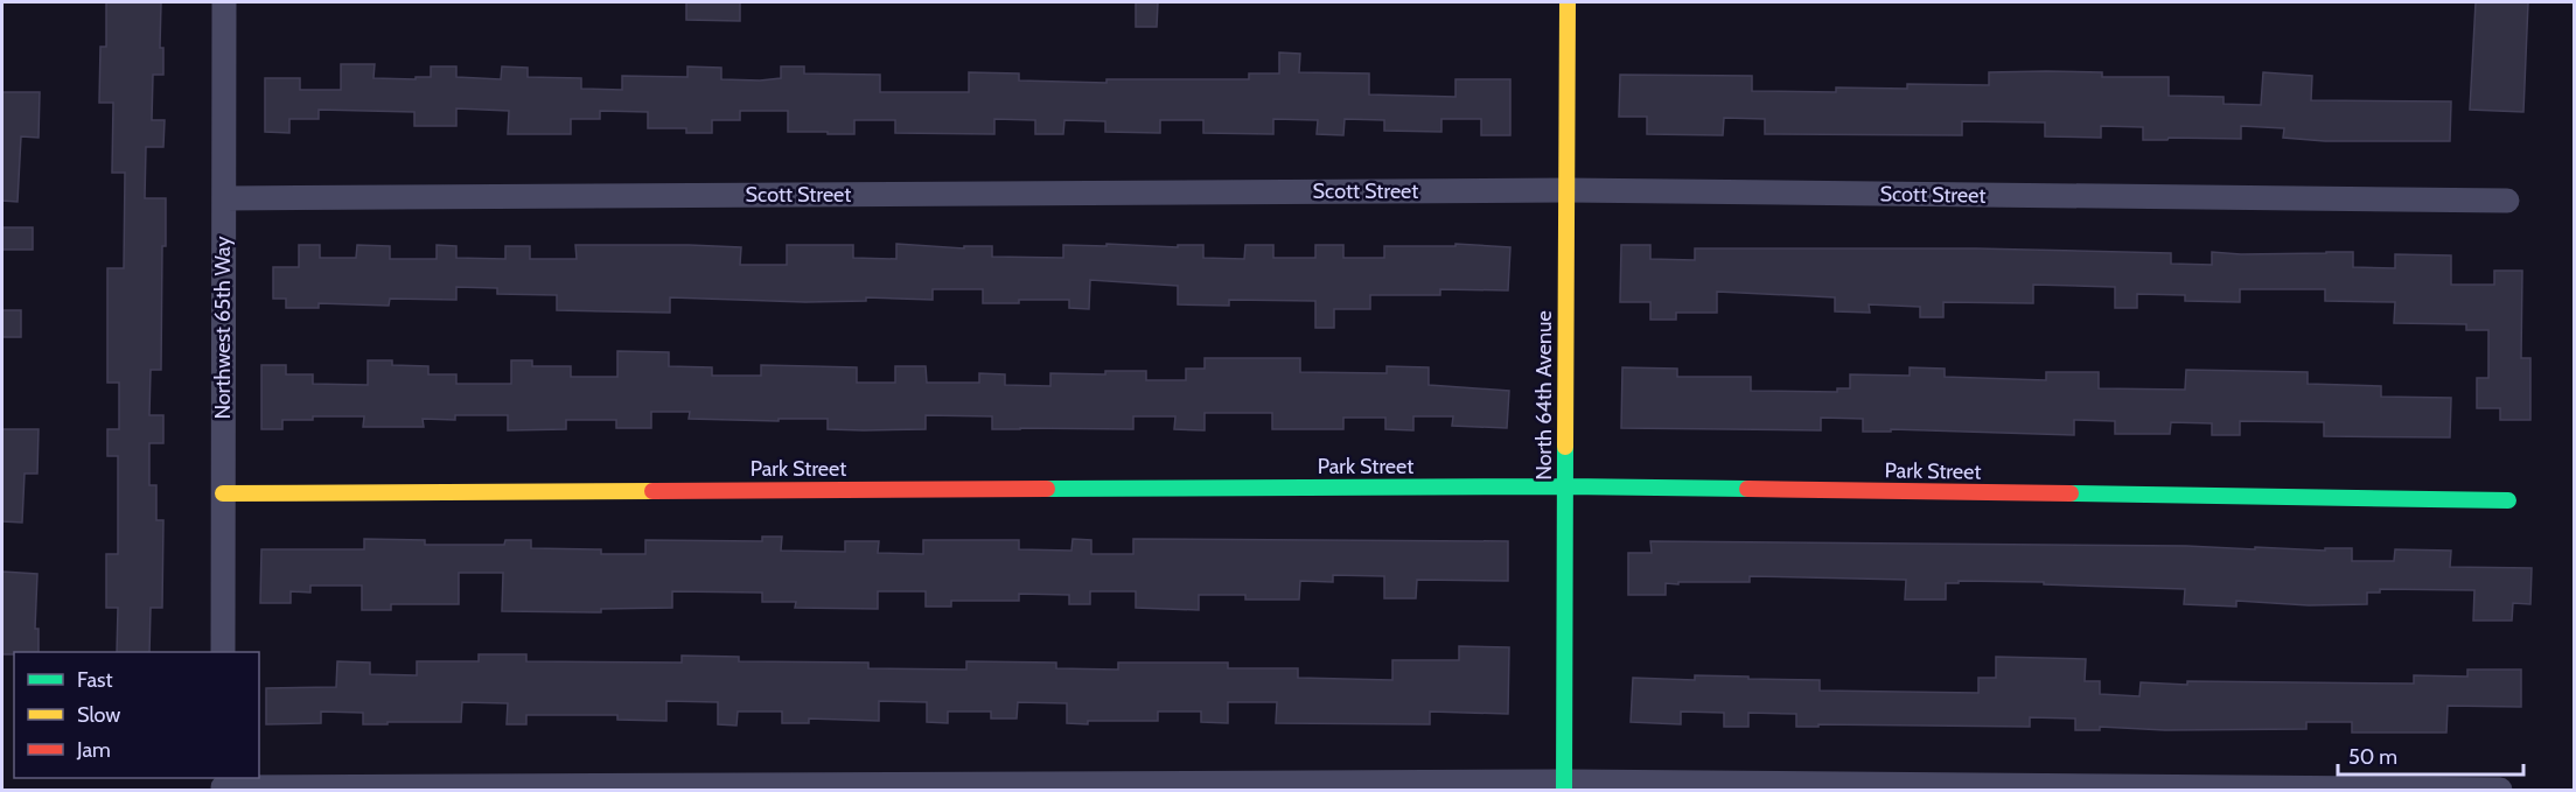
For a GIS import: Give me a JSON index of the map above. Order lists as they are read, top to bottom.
{
  "streets": {
    "street": [
      "Scott Street",
      "Northwest 65th Way",
      "North 64th Avenue",
      "Park Street"
    ]
  },
  "crossings": [
    ["Scott Street", "Northwest 65th Way"],
    ["Scott Street", "North 64th Avenue"],
    ["Northwest 65th Way", "Park Street"],
    ["North 64th Avenue", "Park Street"]
  ],
  "legend": ["Fast", "Slow", "Jam"],
  "scale_bar": "50 m"
}
